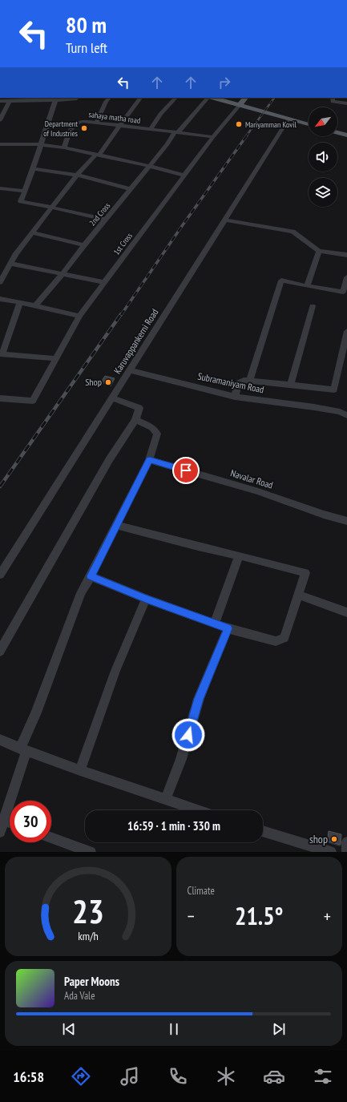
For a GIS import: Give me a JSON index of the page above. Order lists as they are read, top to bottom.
{
  "streets": {
    "street": [
      "sahaya matha road",
      "2nd Cross",
      "1st Cross",
      "Karuvappankerni Road",
      "Subramaniyam Road",
      "Navalar Road"
    ]
  },
  "crossings": [
    ["sahaya matha road", "2nd Cross"],
    ["sahaya matha road", "1st Cross"],
    ["Karuvappankerni Road", "Subramaniyam Road"]
  ],
  "places": [
    "Mariyamman Kovil",
    "Department of Industries",
    "Shop",
    "shop"
  ],
  "north": "bottom left",
  "page": {
    "turn": ["80 m", "Turn left"],
    "limit": "30",
    "trip": "16:59 · 1 min · 330 m",
    "tile": "Climate",
    "heat": ["−", "21.5°", "+"],
    "song": ["Paper Moons", "Ada Vale"],
    "tabs": "16:58",
    "gauge": ["23", "km/h"]
  }
}
